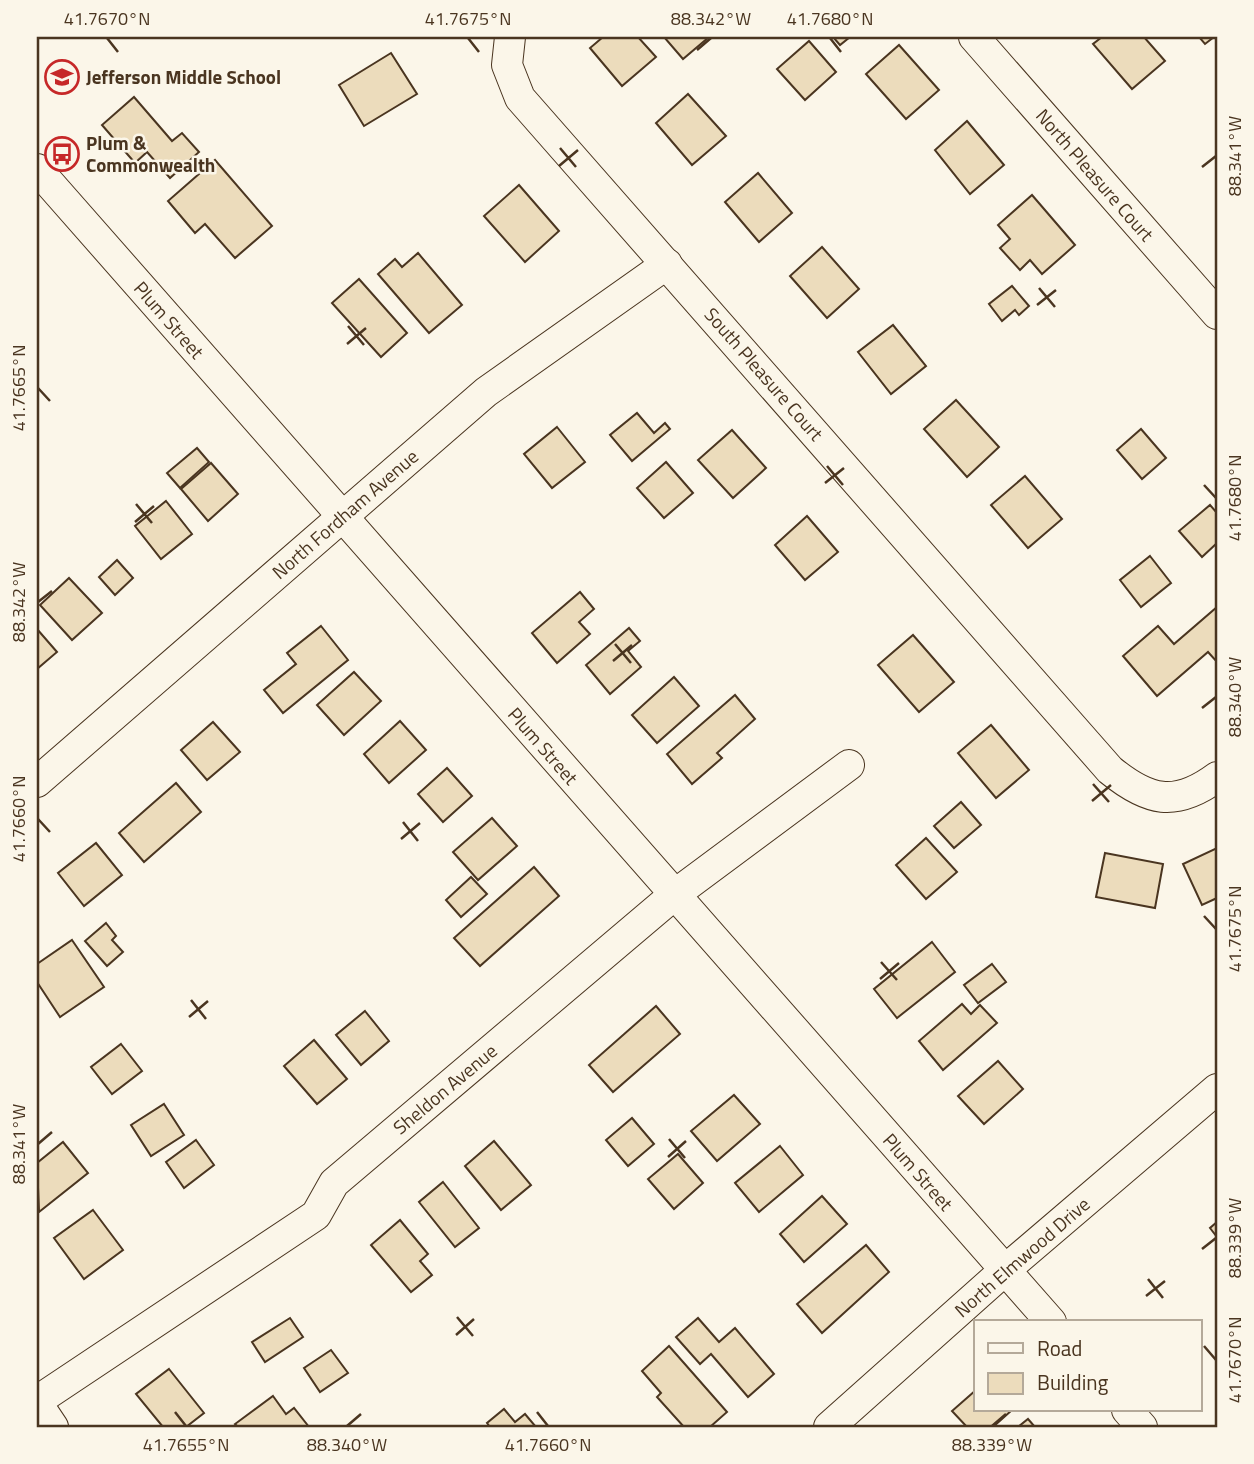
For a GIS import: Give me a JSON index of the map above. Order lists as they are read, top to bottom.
{
  "streets": {
    "street": [
      "North Pleasure Court",
      "Plum Street",
      "South Pleasure Court",
      "North Fordham Avenue",
      "Sheldon Avenue",
      "North Elmwood Drive"
    ]
  },
  "crossings": [
    ["Plum Street", "North Fordham Avenue"],
    ["Plum Street", "Sheldon Avenue"],
    ["Plum Street", "North Elmwood Drive"],
    ["South Pleasure Court", "North Fordham Avenue"]
  ],
  "places": {
    "school or university": ["Jefferson Middle School"],
    "bus stop": ["Plum & Commonwealth"]
  },
  "legend": ["Road", "Building"],
  "coordinates": [
    "41.7670°N",
    "41.7675°N",
    "88.342°W",
    "41.7680°N",
    "88.341°W",
    "41.7665°N",
    "88.340°W",
    "41.7660°N",
    "88.339°W",
    "41.7655°N"
  ]
}
